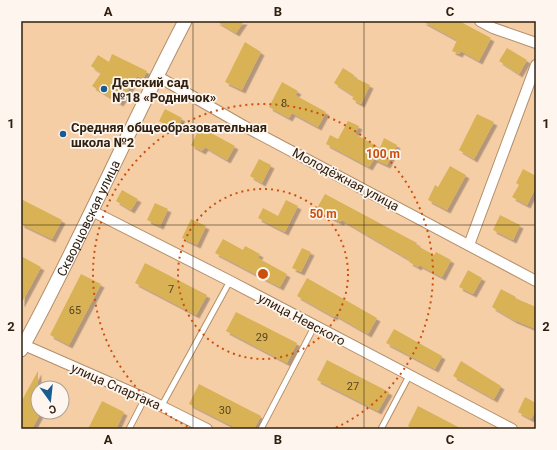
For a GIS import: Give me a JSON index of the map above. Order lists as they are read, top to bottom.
{
  "streets": {
    "street": [
      "Молодёжная улица",
      "Скворцовская улица",
      "улица Невского",
      "улица Спартака"
    ]
  },
  "crossings": [
    ["Молодёжная улица", "Скворцовская улица"],
    ["Скворцовская улица", "улица Невского"],
    ["Скворцовская улица", "улица Спартака"]
  ],
  "places": ["Детский сад №18 «Родничок»", "Средняя общеобразовательная школа №2"],
  "house_numbers": [
    "8",
    "7",
    "65",
    "29",
    "27",
    "30"
  ],
  "north": "bottom",
  "grid": {
    "columns": ["A", "B", "C"],
    "rows": ["1", "2"]
  },
  "rings": ["100 m", "50 m"]
}
